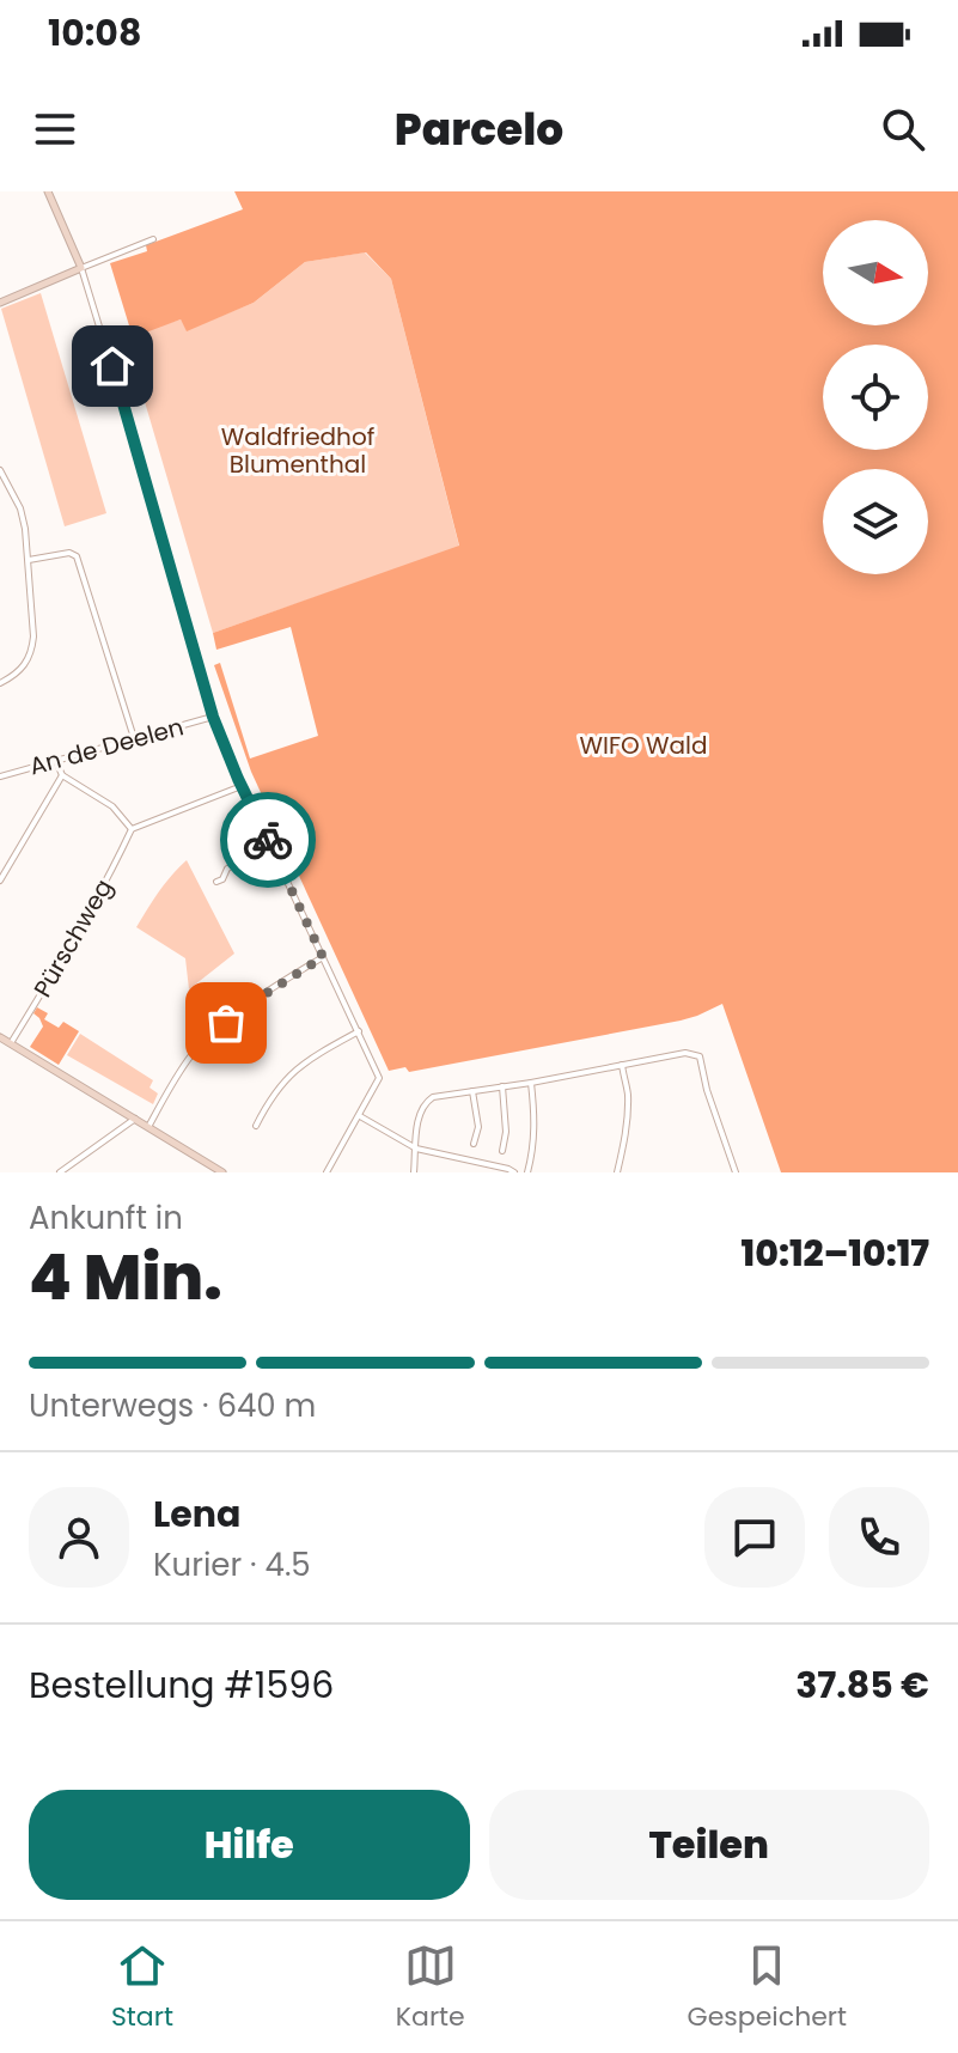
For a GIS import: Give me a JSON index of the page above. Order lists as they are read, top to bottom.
{
  "streets": {
    "street": ["An de Deelen", "Pürschweg"]
  },
  "parks": ["Waldfriedhof Blumenthal", "WIFO Wald"],
  "north": "right",
  "page": {
    "status": "10:08",
    "header": "Parcelo",
    "heading": ["4 Min.", "Ankunft in", "10:12–10:17"],
    "panel": [
      "Lena",
      "Kurier · 4.5",
      "Bestellung #1596",
      "37.85 €"
    ],
    "bar": "Unterwegs · 640 m",
    "buttons": ["Hilfe", "Teilen"],
    "tabs": ["Start", "Karte", "Gespeichert"]
  }
}
